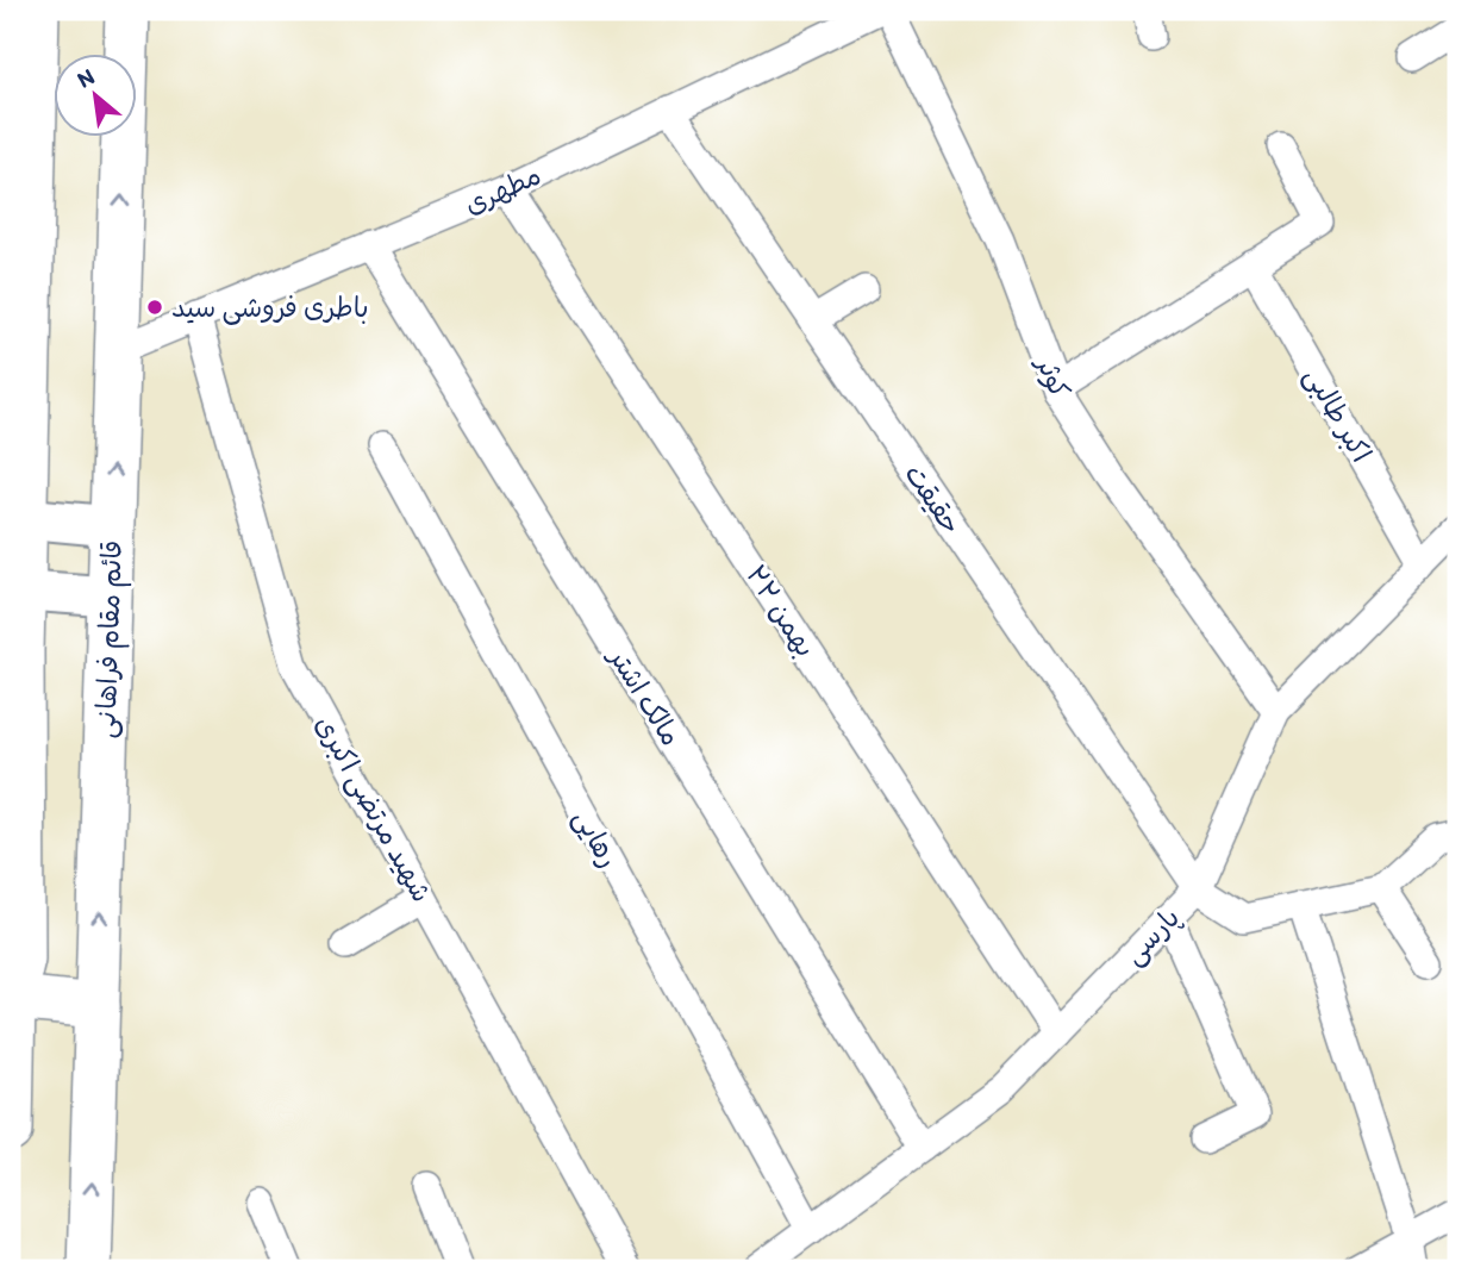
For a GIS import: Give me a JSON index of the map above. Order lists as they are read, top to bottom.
{
  "streets": {
    "main road": ["قائم مقام فراهانی"],
    "street": [
      "مطهری",
      "کوثر",
      "اکبر طالبی",
      "حقیقت",
      "۲۲ بهمن",
      "مالک اشتر",
      "شهید مرتضی اکبری",
      "رهایی",
      "پارسی"
    ]
  },
  "crossings": [
    ["مطهری", "حقیقت"],
    ["مطهری", "۲۲ بهمن"],
    ["مطهری", "قائم مقام فراهانی"],
    ["مطهری", "مالک اشتر"],
    ["مطهری", "شهید مرتضی اکبری"],
    ["کوثر", "پارسی"],
    ["اکبر طالبی", "پارسی"],
    ["حقیقت", "پارسی"],
    ["۲۲ بهمن", "پارسی"],
    ["مالک اشتر", "پارسی"],
    ["رهایی", "پارسی"]
  ],
  "places": ["باطری فروشی سید"],
  "north": "top left"
}
